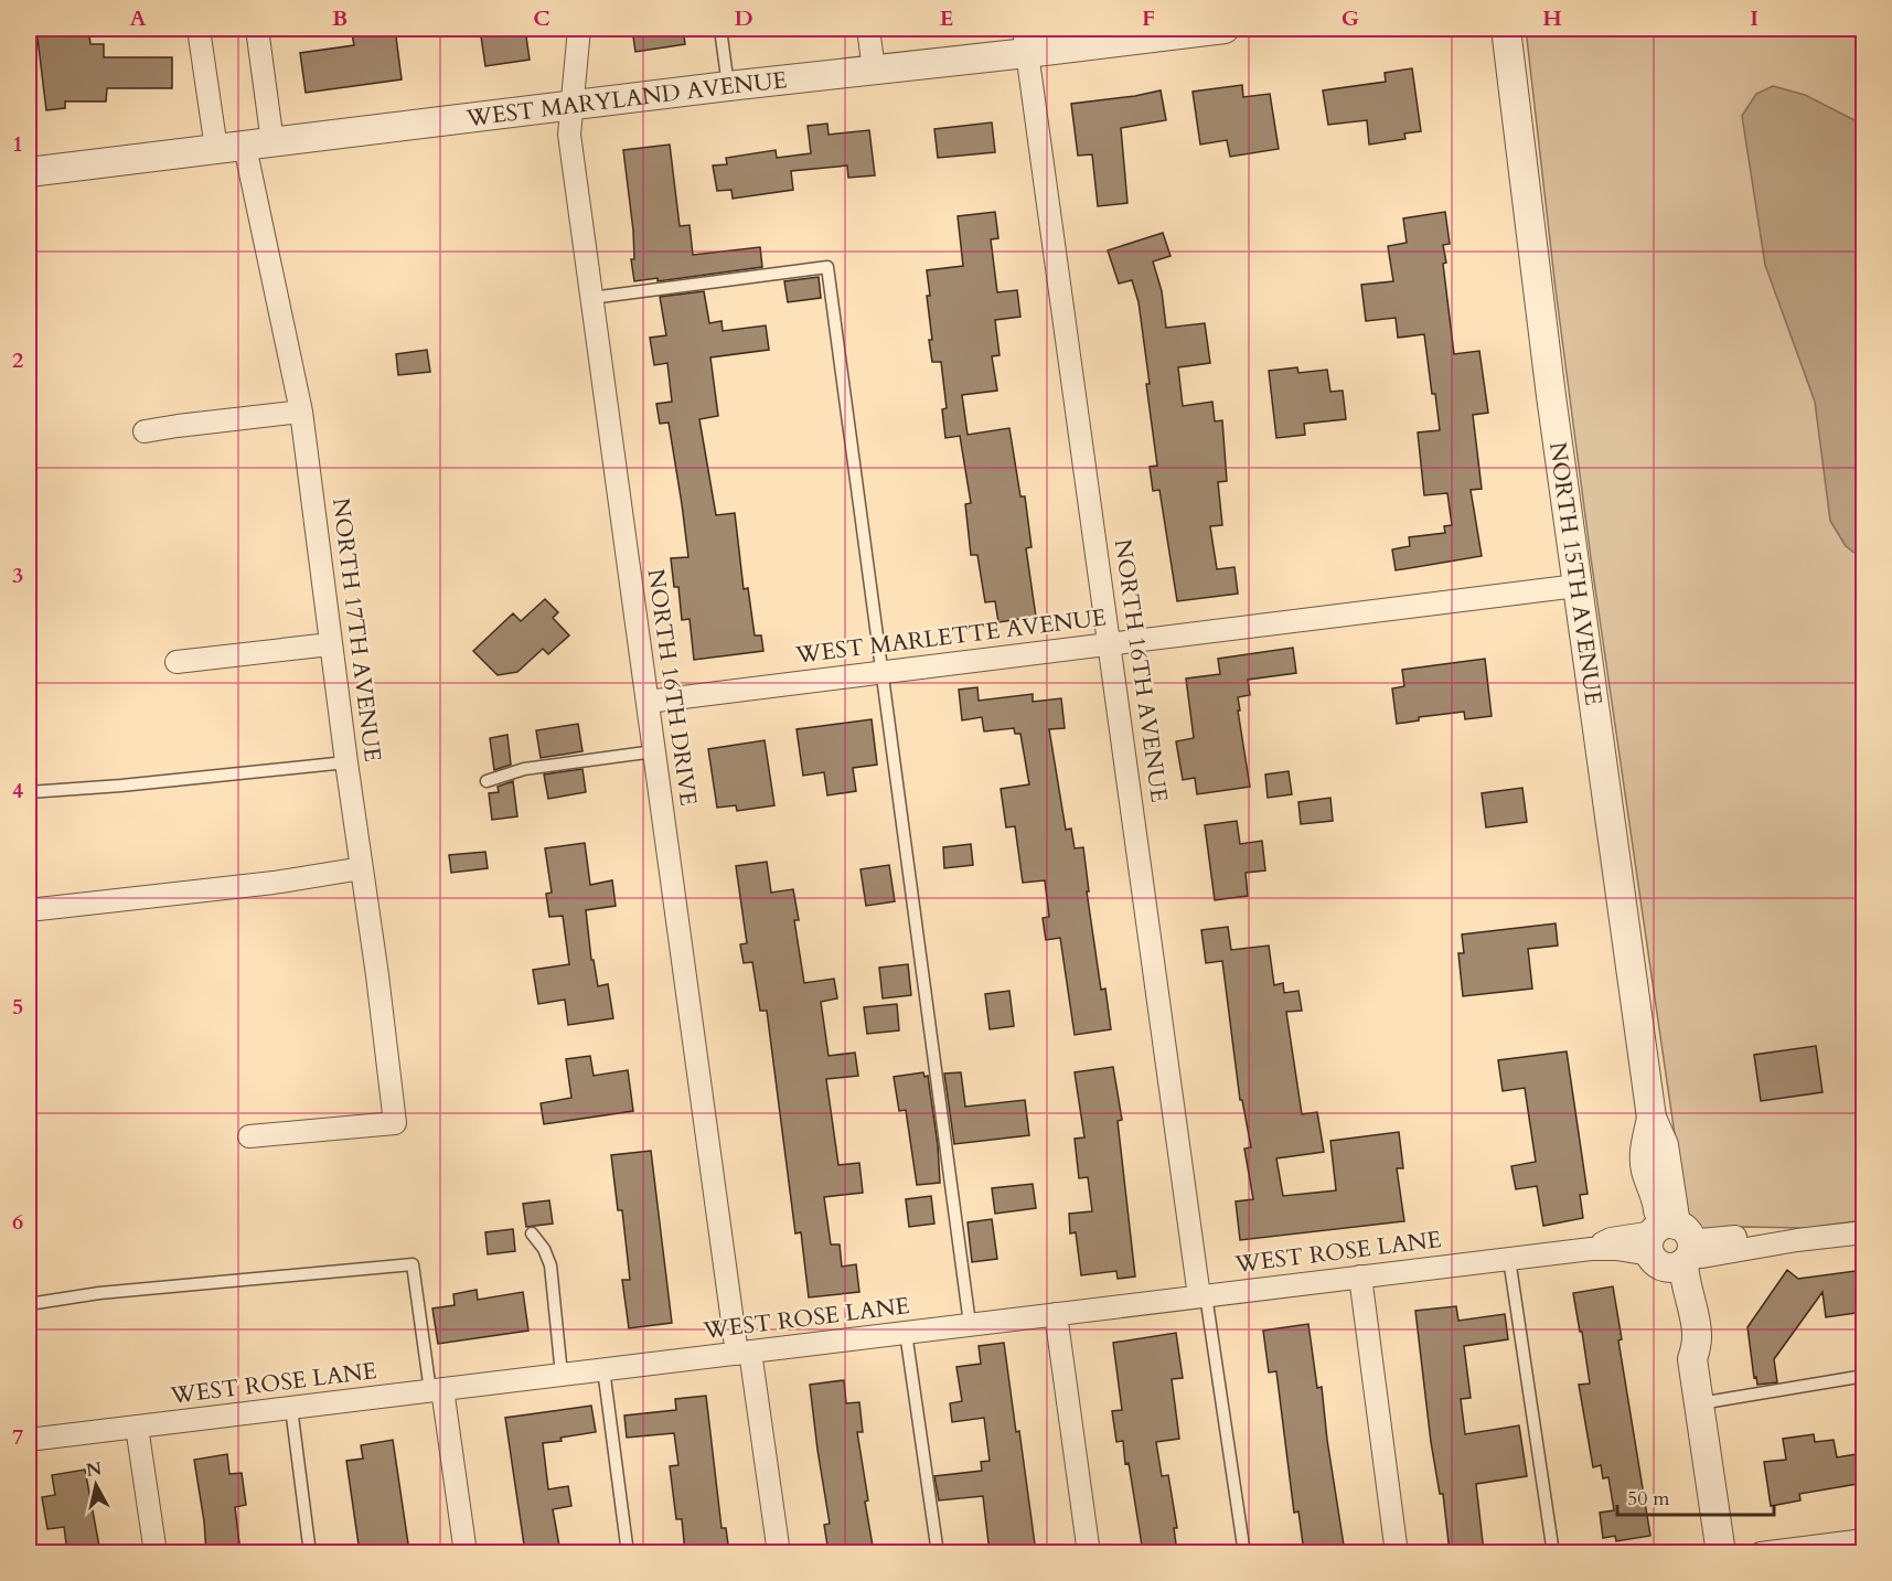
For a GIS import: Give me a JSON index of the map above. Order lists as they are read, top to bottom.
{
  "streets": {
    "street": [
      "WEST MARYLAND AVENUE",
      "NORTH 15TH AVENUE",
      "NORTH 17TH AVENUE",
      "WEST MARLETTE AVENUE",
      "NORTH 16TH AVENUE",
      "NORTH 16TH DRIVE",
      "WEST ROSE LANE"
    ]
  },
  "crossings": [
    ["WEST MARYLAND AVENUE", "NORTH 17TH AVENUE"],
    ["WEST MARYLAND AVENUE", "NORTH 16TH AVENUE"],
    ["WEST MARYLAND AVENUE", "NORTH 16TH DRIVE"],
    ["NORTH 15TH AVENUE", "WEST MARLETTE AVENUE"],
    ["NORTH 15TH AVENUE", "WEST ROSE LANE"],
    ["WEST MARLETTE AVENUE", "NORTH 16TH AVENUE"],
    ["WEST MARLETTE AVENUE", "NORTH 16TH DRIVE"],
    ["NORTH 16TH AVENUE", "WEST ROSE LANE"],
    ["NORTH 16TH DRIVE", "WEST ROSE LANE"]
  ],
  "scale_bar": "50 m",
  "north": "top",
  "grid": {
    "columns": [
      "A",
      "B",
      "C",
      "D",
      "E",
      "F",
      "G",
      "H",
      "I"
    ],
    "rows": [
      "1",
      "2",
      "3",
      "4",
      "5",
      "6",
      "7"
    ]
  }
}
